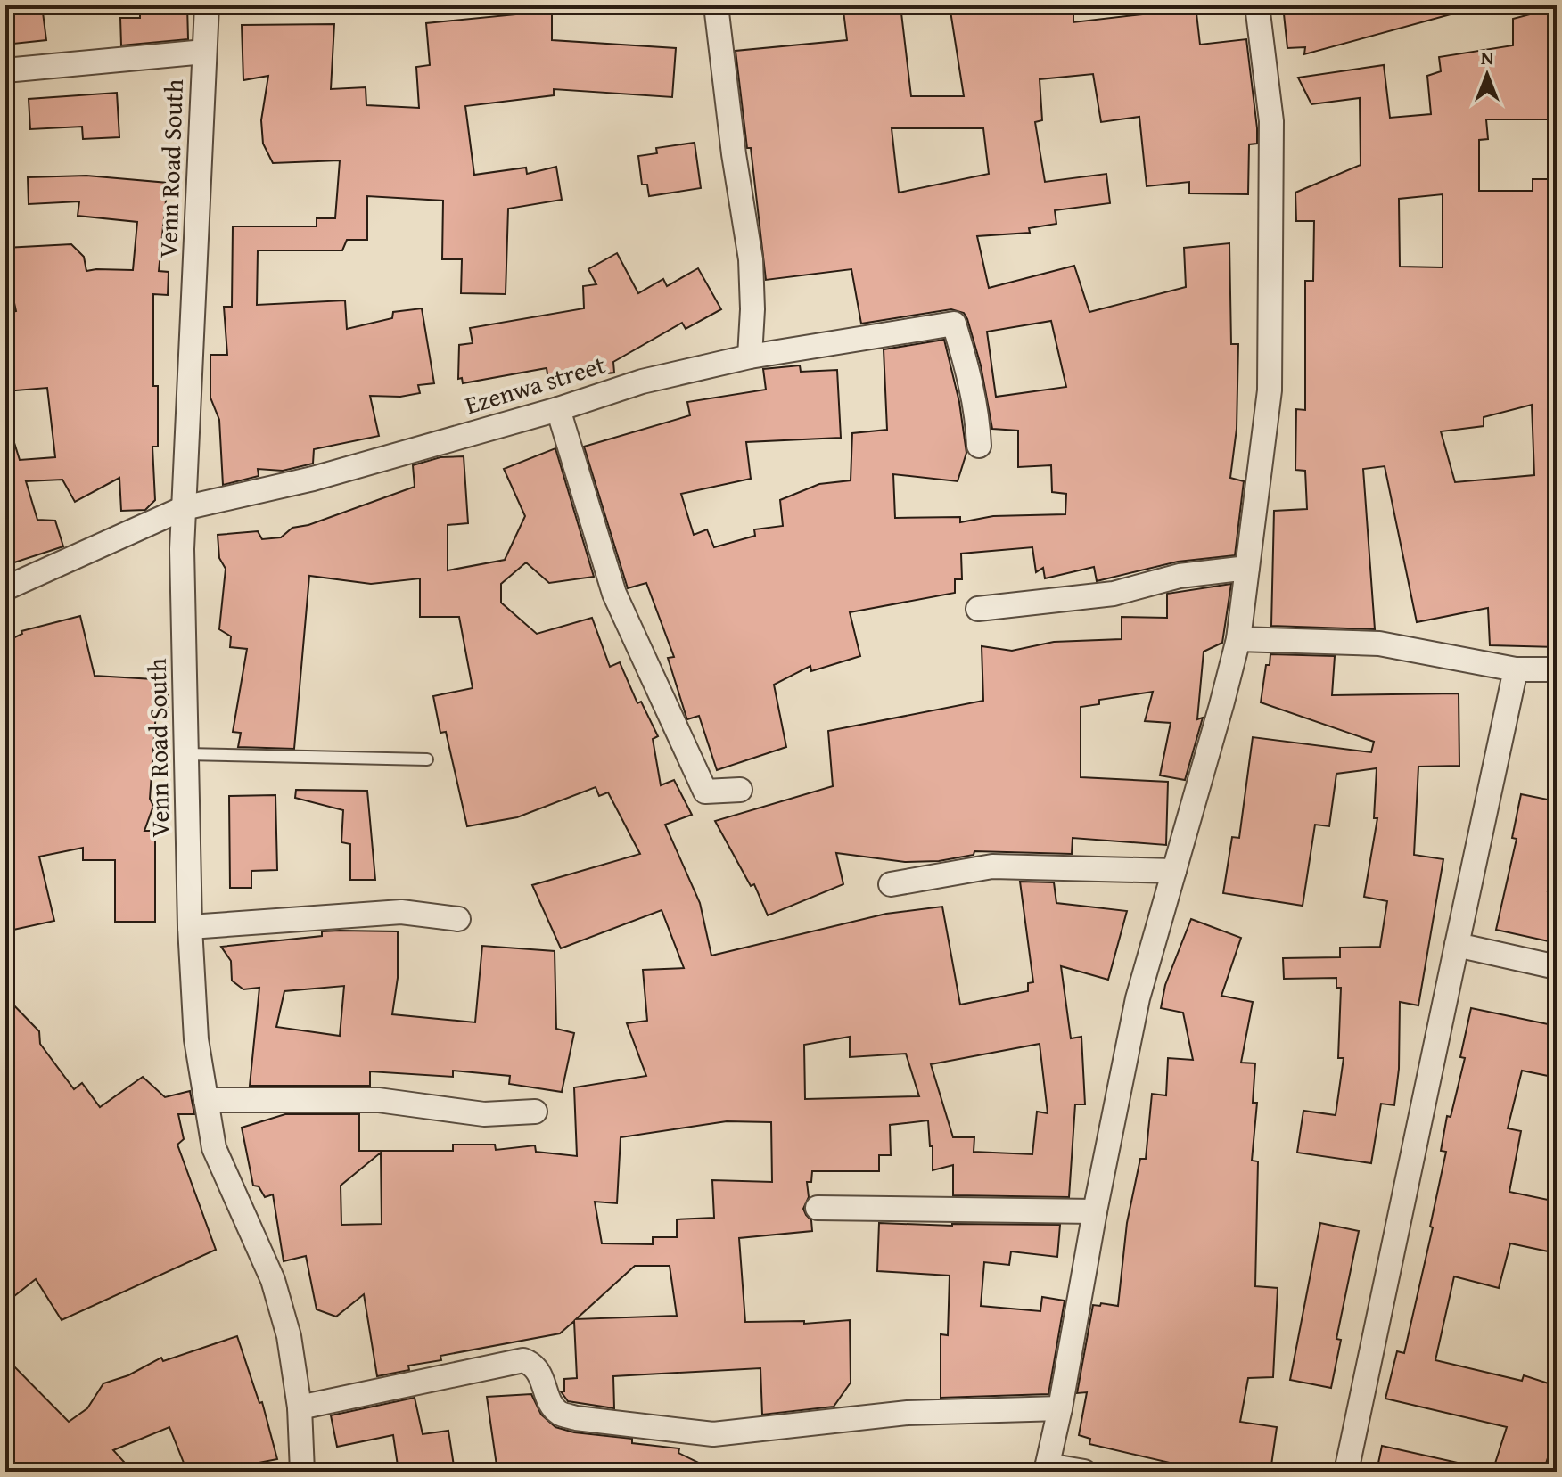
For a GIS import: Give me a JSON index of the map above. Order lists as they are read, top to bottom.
{
  "streets": {
    "street": ["Venn Road South", "Ezenwa street"]
  },
  "crossings": [
    ["Venn Road South", "Ezenwa street"]
  ],
  "north": "top"
}
